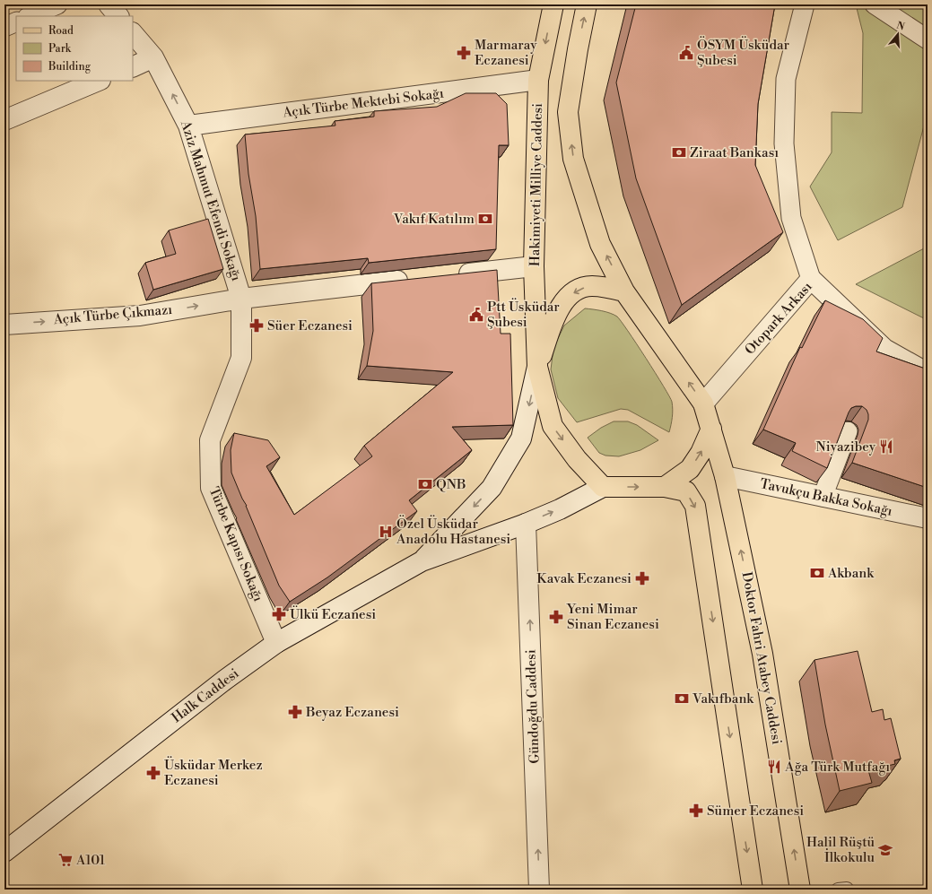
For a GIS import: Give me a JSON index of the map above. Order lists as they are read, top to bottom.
{
  "streets": {
    "main road": ["Hakimiyeti Milliye Caddesi", "Doktor Fahri Atabey Caddesi"],
    "street": [
      "Açık Türbe Mektebi Sokağı",
      "Aziz Mahmut Efendi Sokağı",
      "Açık Türbe Çıkmazı",
      "Otopark Arkası",
      "Tavukçu Bakka Sokağı",
      "Türbe Kapısı Sokağı",
      "Halk Caddesi",
      "Gündoğdu Caddesi"
    ]
  },
  "crossings": [
    ["Açık Türbe Mektebi Sokağı", "Hakimiyeti Milliye Caddesi"],
    ["Açık Türbe Mektebi Sokağı", "Aziz Mahmut Efendi Sokağı"],
    ["Hakimiyeti Milliye Caddesi", "Halk Caddesi"],
    ["Aziz Mahmut Efendi Sokağı", "Açık Türbe Çıkmazı"],
    ["Aziz Mahmut Efendi Sokağı", "Türbe Kapısı Sokağı"],
    ["Açık Türbe Çıkmazı", "Türbe Kapısı Sokağı"],
    ["Otopark Arkası", "Doktor Fahri Atabey Caddesi"],
    ["Tavukçu Bakka Sokağı", "Doktor Fahri Atabey Caddesi"],
    ["Türbe Kapısı Sokağı", "Halk Caddesi"],
    ["Halk Caddesi", "Gündoğdu Caddesi"]
  ],
  "one_way": ["Açık Türbe Çıkmazı", "Gündoğdu Caddesi"],
  "places": {
    "pharmacy": [
      "Marmaray Eczanesi",
      "Süer Eczanesi",
      "Kavak Eczanesi",
      "Ülkü Eczanesi",
      "Yeni Mimar Sinan Eczanesi",
      "Beyaz Eczanesi",
      "Üsküdar Merkez Eczanesi",
      "Sümer Eczanesi"
    ],
    "public building": ["ÖSYM Üsküdar Şubesi", "Ptt Üsküdar Şubesi"],
    "bank": [
      "Ziraat Bankası",
      "Vakıf Katılım",
      "QNB",
      "Akbank",
      "Vakıfbank"
    ],
    "restaurant": ["Niyazibey", "Ağa Türk Mutfağı"],
    "hospital": ["Özel Üsküdar Anadolu Hastanesi"],
    "school or university": ["Halil Rüştü İlkokulu"],
    "supermarket": ["A101"]
  },
  "legend": ["Road", "Park", "Building"],
  "north": "top"
}
